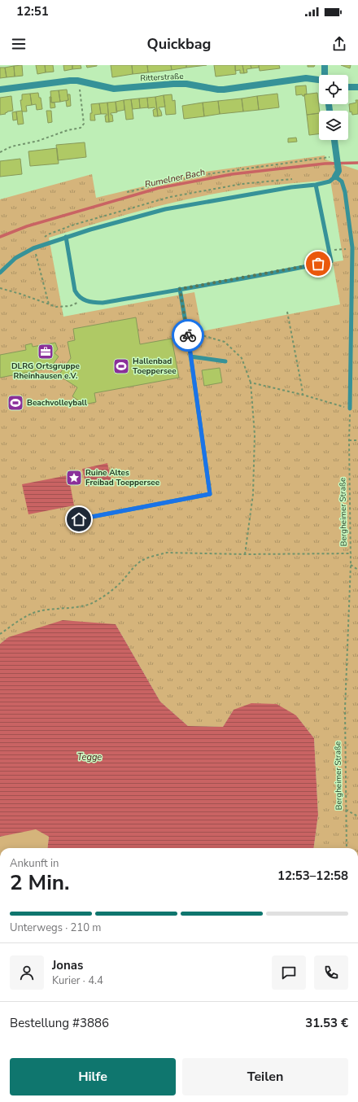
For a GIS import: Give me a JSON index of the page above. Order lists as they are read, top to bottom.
{
  "streets": {
    "street": ["Ritterstraße"],
    "path": ["Bergheimer Straße"]
  },
  "water": ["Rumelner Bach", "Tegge"],
  "places": {
    "office": ["DLRG Ortsgruppe Rheinhausen e.V."],
    "sports": ["Hallenbad Toeppersee", "Beachvolleyball"],
    "place": ["Ruine Altes Freibad Toeppersee"]
  },
  "page": {
    "status": "12:51",
    "header": "Quickbag",
    "heading": ["2 Min.", "Ankunft in", "12:53–12:58"],
    "panel": [
      "Jonas",
      "Kurier · 4.4",
      "Bestellung #3886",
      "31.53 €"
    ],
    "bar": "Unterwegs · 210 m",
    "buttons": ["Hilfe", "Teilen"]
  }
}
